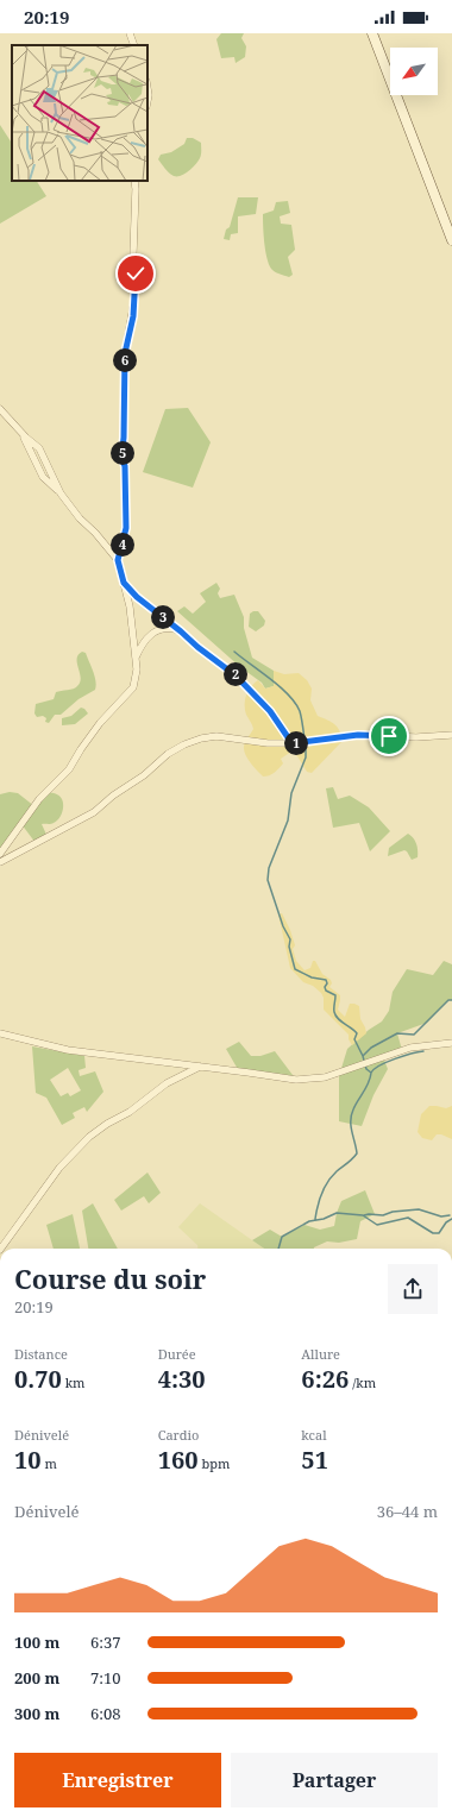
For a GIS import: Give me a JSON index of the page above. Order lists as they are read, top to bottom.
{
  "north": "bottom left",
  "page": {
    "status": "20:19",
    "pins": [
      "6",
      "5",
      "4",
      "3",
      "2",
      "1"
    ],
    "heading": ["Course du soir", "20:19"],
    "stats": [
      ["Distance", "0.70 km"],
      ["Durée", "4:30"],
      ["Allure", "6:26 /km"],
      ["Dénivelé", "10 m"],
      ["Cardio", "160 bpm"],
      ["kcal", "51"]
    ],
    "chart": ["Dénivelé", "36–44 m"],
    "list": [
      {
        "name": "100 m",
        "note": "6:37"
      },
      {
        "name": "200 m",
        "note": "7:10"
      },
      {
        "name": "300 m",
        "note": "6:08"
      }
    ],
    "buttons": ["Enregistrer", "Partager"]
  }
}
